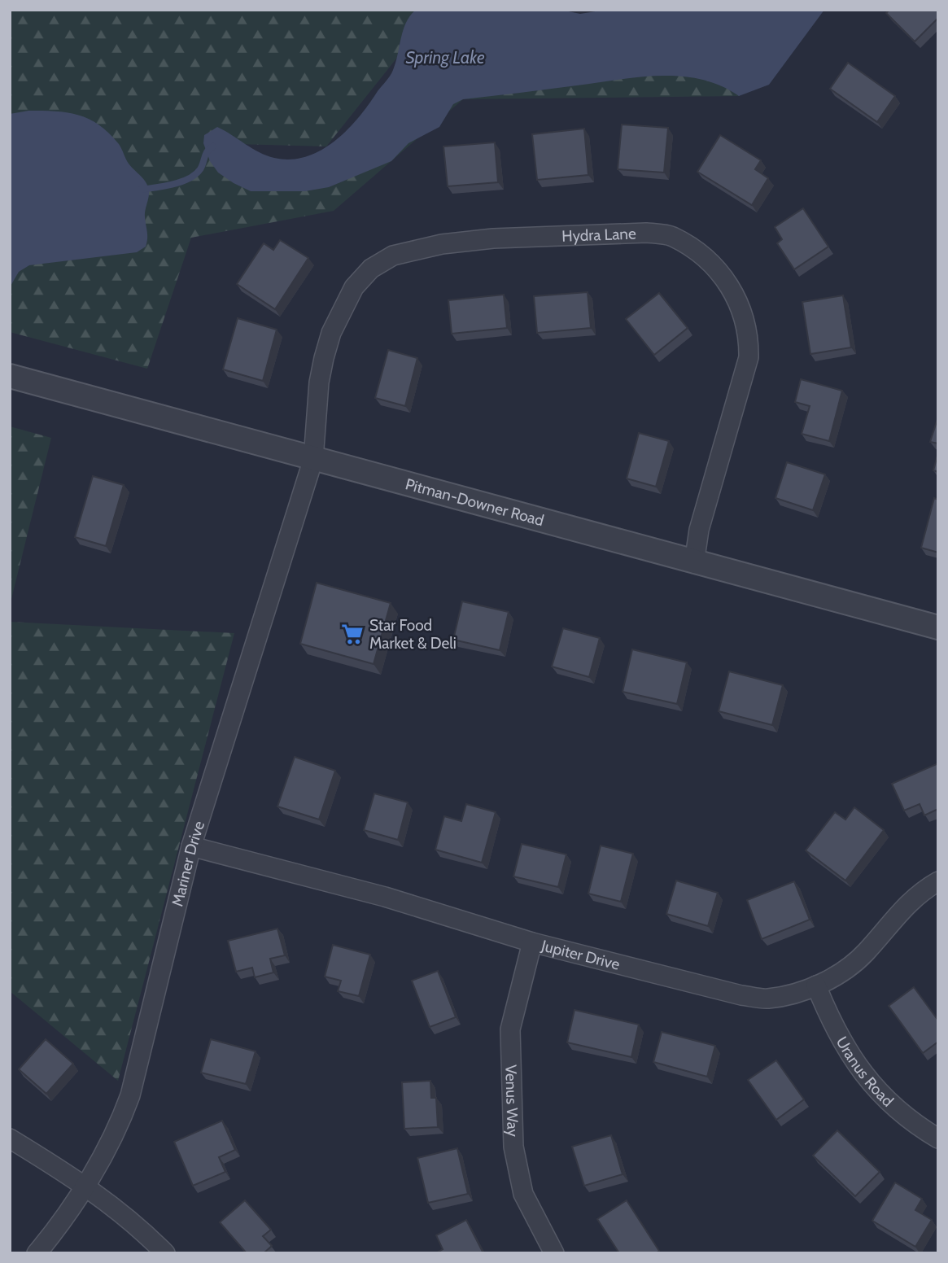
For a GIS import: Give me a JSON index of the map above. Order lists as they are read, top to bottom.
{
  "streets": {
    "street": [
      "Hydra Lane",
      "Pitman-Downer Road",
      "Mariner Drive",
      "Jupiter Drive",
      "Uranus Road",
      "Venus Way"
    ]
  },
  "crossings": [
    ["Hydra Lane", "Pitman-Downer Road"],
    ["Hydra Lane", "Mariner Drive"],
    ["Pitman-Downer Road", "Mariner Drive"],
    ["Mariner Drive", "Jupiter Drive"],
    ["Jupiter Drive", "Uranus Road"],
    ["Jupiter Drive", "Venus Way"]
  ],
  "water": ["Spring Lake"],
  "places": {
    "supermarket": ["Star Food Market & Deli"]
  }
}
